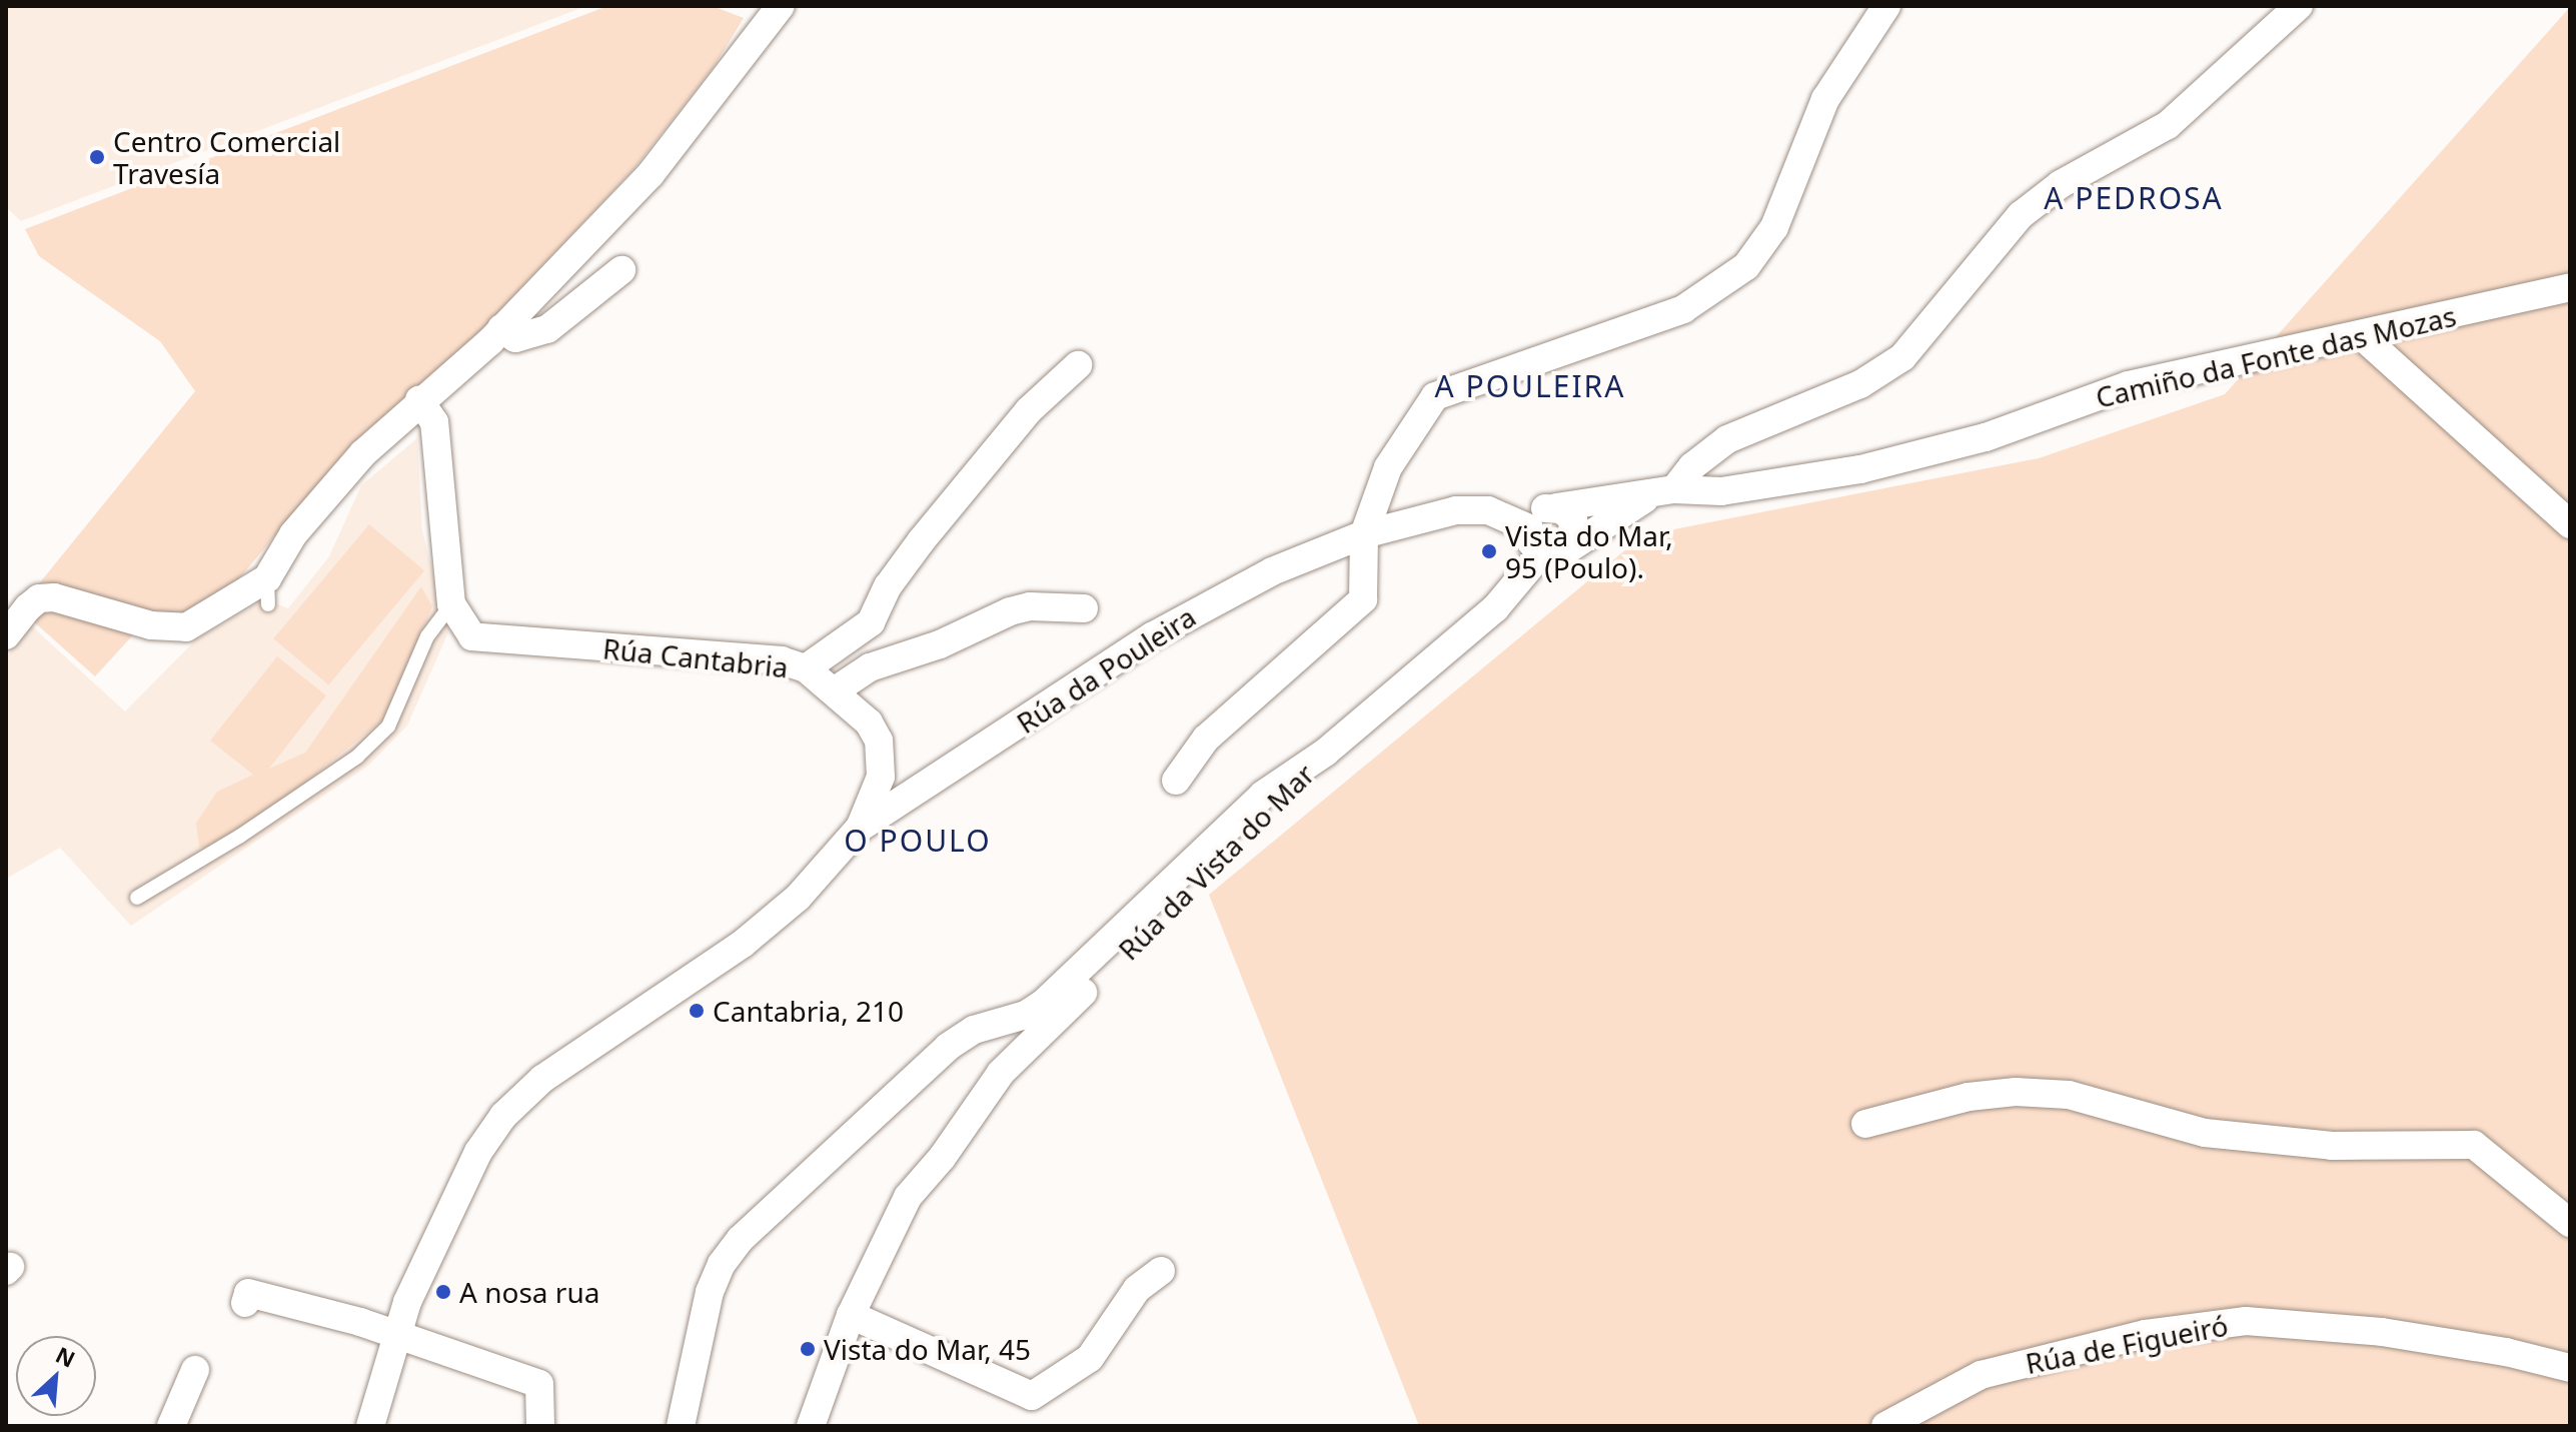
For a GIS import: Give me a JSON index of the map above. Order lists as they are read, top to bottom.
{
  "streets": {
    "street": [
      "Camiño da Fonte das Mozas",
      "Rúa Cantabria",
      "Rúa da Pouleira",
      "Rúa da Vista do Mar",
      "Rúa de Figueiró"
    ]
  },
  "crossings": [
    ["Camiño da Fonte das Mozas", "Rúa da Pouleira"],
    ["Camiño da Fonte das Mozas", "Rúa da Vista do Mar"],
    ["Rúa Cantabria", "Rúa da Pouleira"],
    ["Rúa da Pouleira", "Rúa da Vista do Mar"]
  ],
  "districts": ["A PEDROSA", "A POULEIRA", "O POULO"],
  "places": [
    "Centro Comercial Travesía",
    "Vista do Mar, 95 (Poulo).",
    "Cantabria, 210",
    "A nosa rua",
    "Vista do Mar, 45"
  ],
  "north": "top right"
}
